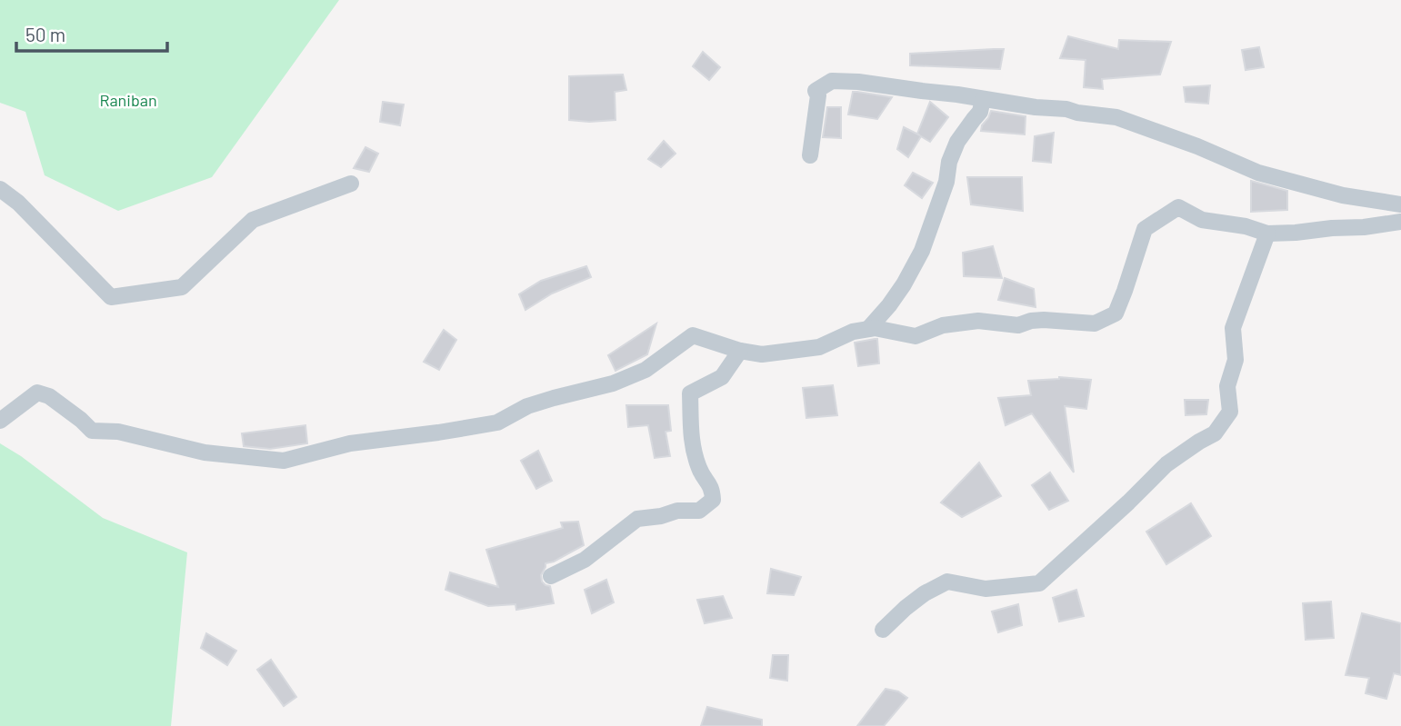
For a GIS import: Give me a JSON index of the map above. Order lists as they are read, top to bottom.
{
  "parks": ["Raniban"],
  "scale_bar": "50 m"
}
